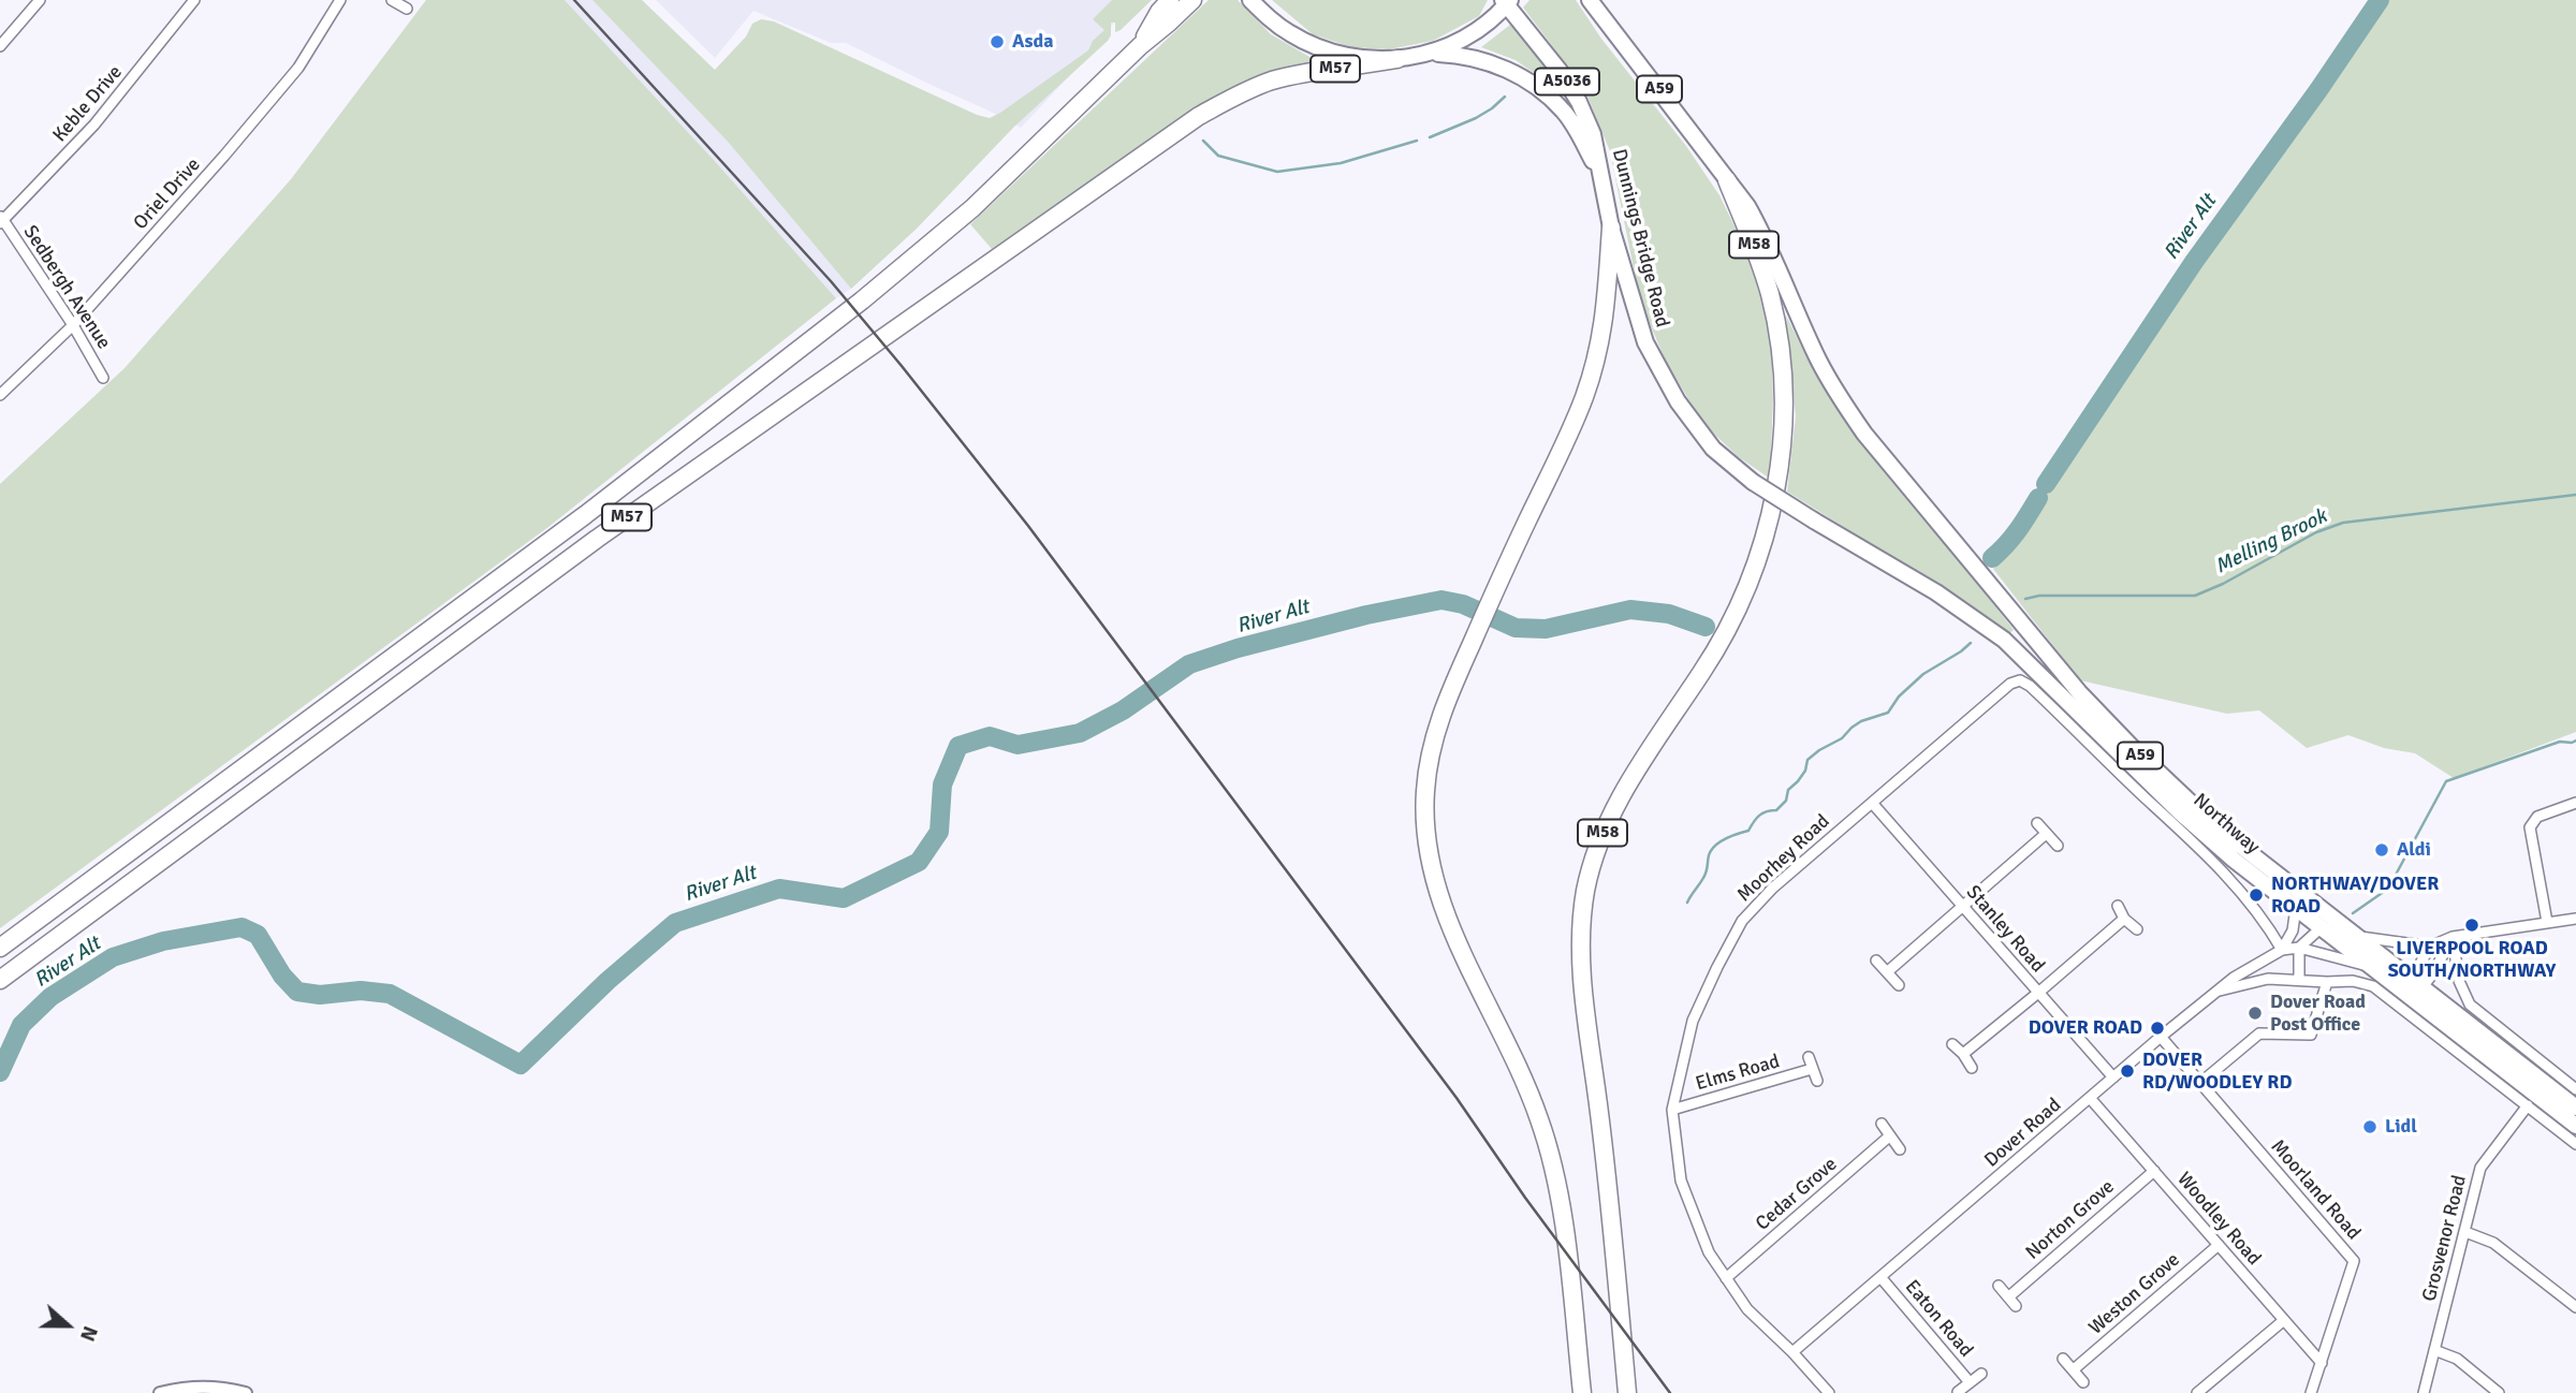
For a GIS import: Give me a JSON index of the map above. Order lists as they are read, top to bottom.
{
  "streets": {
    "highway": [
      "M57",
      "A5036",
      "A59",
      "Dunnings Bridge Road",
      "M58",
      "Northway"
    ],
    "street": [
      "Keble Drive",
      "Oriel Drive",
      "Sedbergh Avenue",
      "Moorhey Road",
      "Stanley Road",
      "Elms Road",
      "Dover Road",
      "Moorland Road",
      "Cedar Grove",
      "Woodley Road",
      "Norton Grove",
      "Grosvenor Road",
      "Weston Grove",
      "Eaton Road"
    ]
  },
  "crossings": [
    ["M57", "A59"],
    ["A59", "Dunnings Bridge Road"],
    ["A59", "M58"],
    ["A59", "Northway"],
    ["Keble Drive", "Sedbergh Avenue"],
    ["Oriel Drive", "Sedbergh Avenue"],
    ["Dunnings Bridge Road", "Northway"],
    ["M58", "Northway"],
    ["Northway", "Moorhey Road"],
    ["Northway", "Dover Road"],
    ["Moorhey Road", "Stanley Road"],
    ["Moorhey Road", "Elms Road"],
    ["Moorhey Road", "Dover Road"],
    ["Moorhey Road", "Cedar Grove"],
    ["Stanley Road", "Dover Road"],
    ["Dover Road", "Moorland Road"],
    ["Dover Road", "Woodley Road"],
    ["Dover Road", "Eaton Road"],
    ["Moorland Road", "Woodley Road"],
    ["Woodley Road", "Norton Grove"],
    ["Woodley Road", "Weston Grove"]
  ],
  "water": ["River Alt", "Melling Brook"],
  "places": [
    "Asda",
    "Aldi",
    "NORTHWAY/DOVER ROAD",
    "LIVERPOOL ROAD SOUTH/NORTHWAY",
    "Dover Road Post Office",
    "DOVER ROAD",
    "DOVER RD/WOODLEY RD",
    "Lidl"
  ],
  "north": "right"
}
